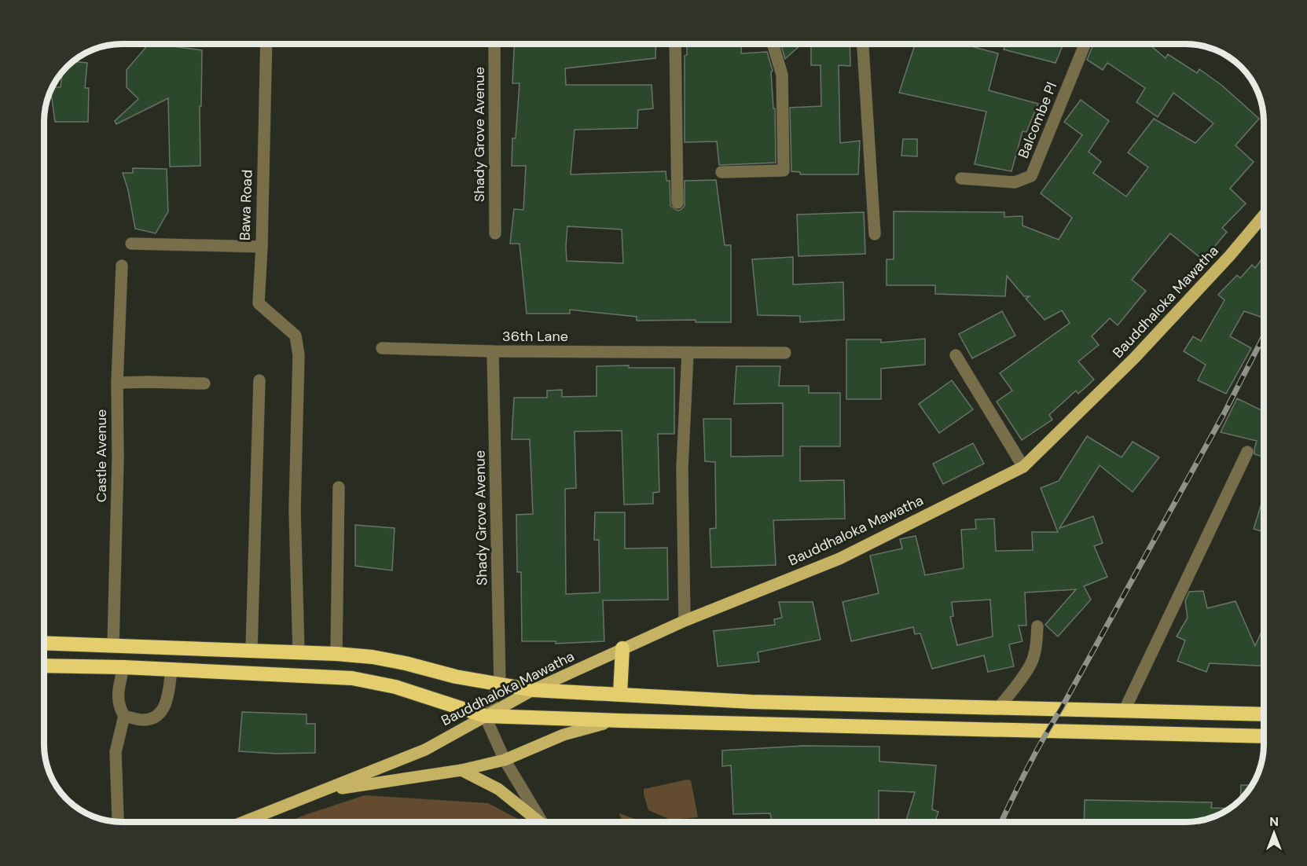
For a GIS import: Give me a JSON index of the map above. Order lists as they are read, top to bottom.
{
  "streets": {
    "main road": ["Bauddhaloka Mawatha"],
    "street": [
      "Balcombe Pl",
      "Shady Grove Avenue",
      "Bawa Road",
      "36th Lane",
      "Castle Avenue"
    ]
  },
  "crossings": [
    ["Shady Grove Avenue", "36th Lane"]
  ],
  "north": "top"
}
